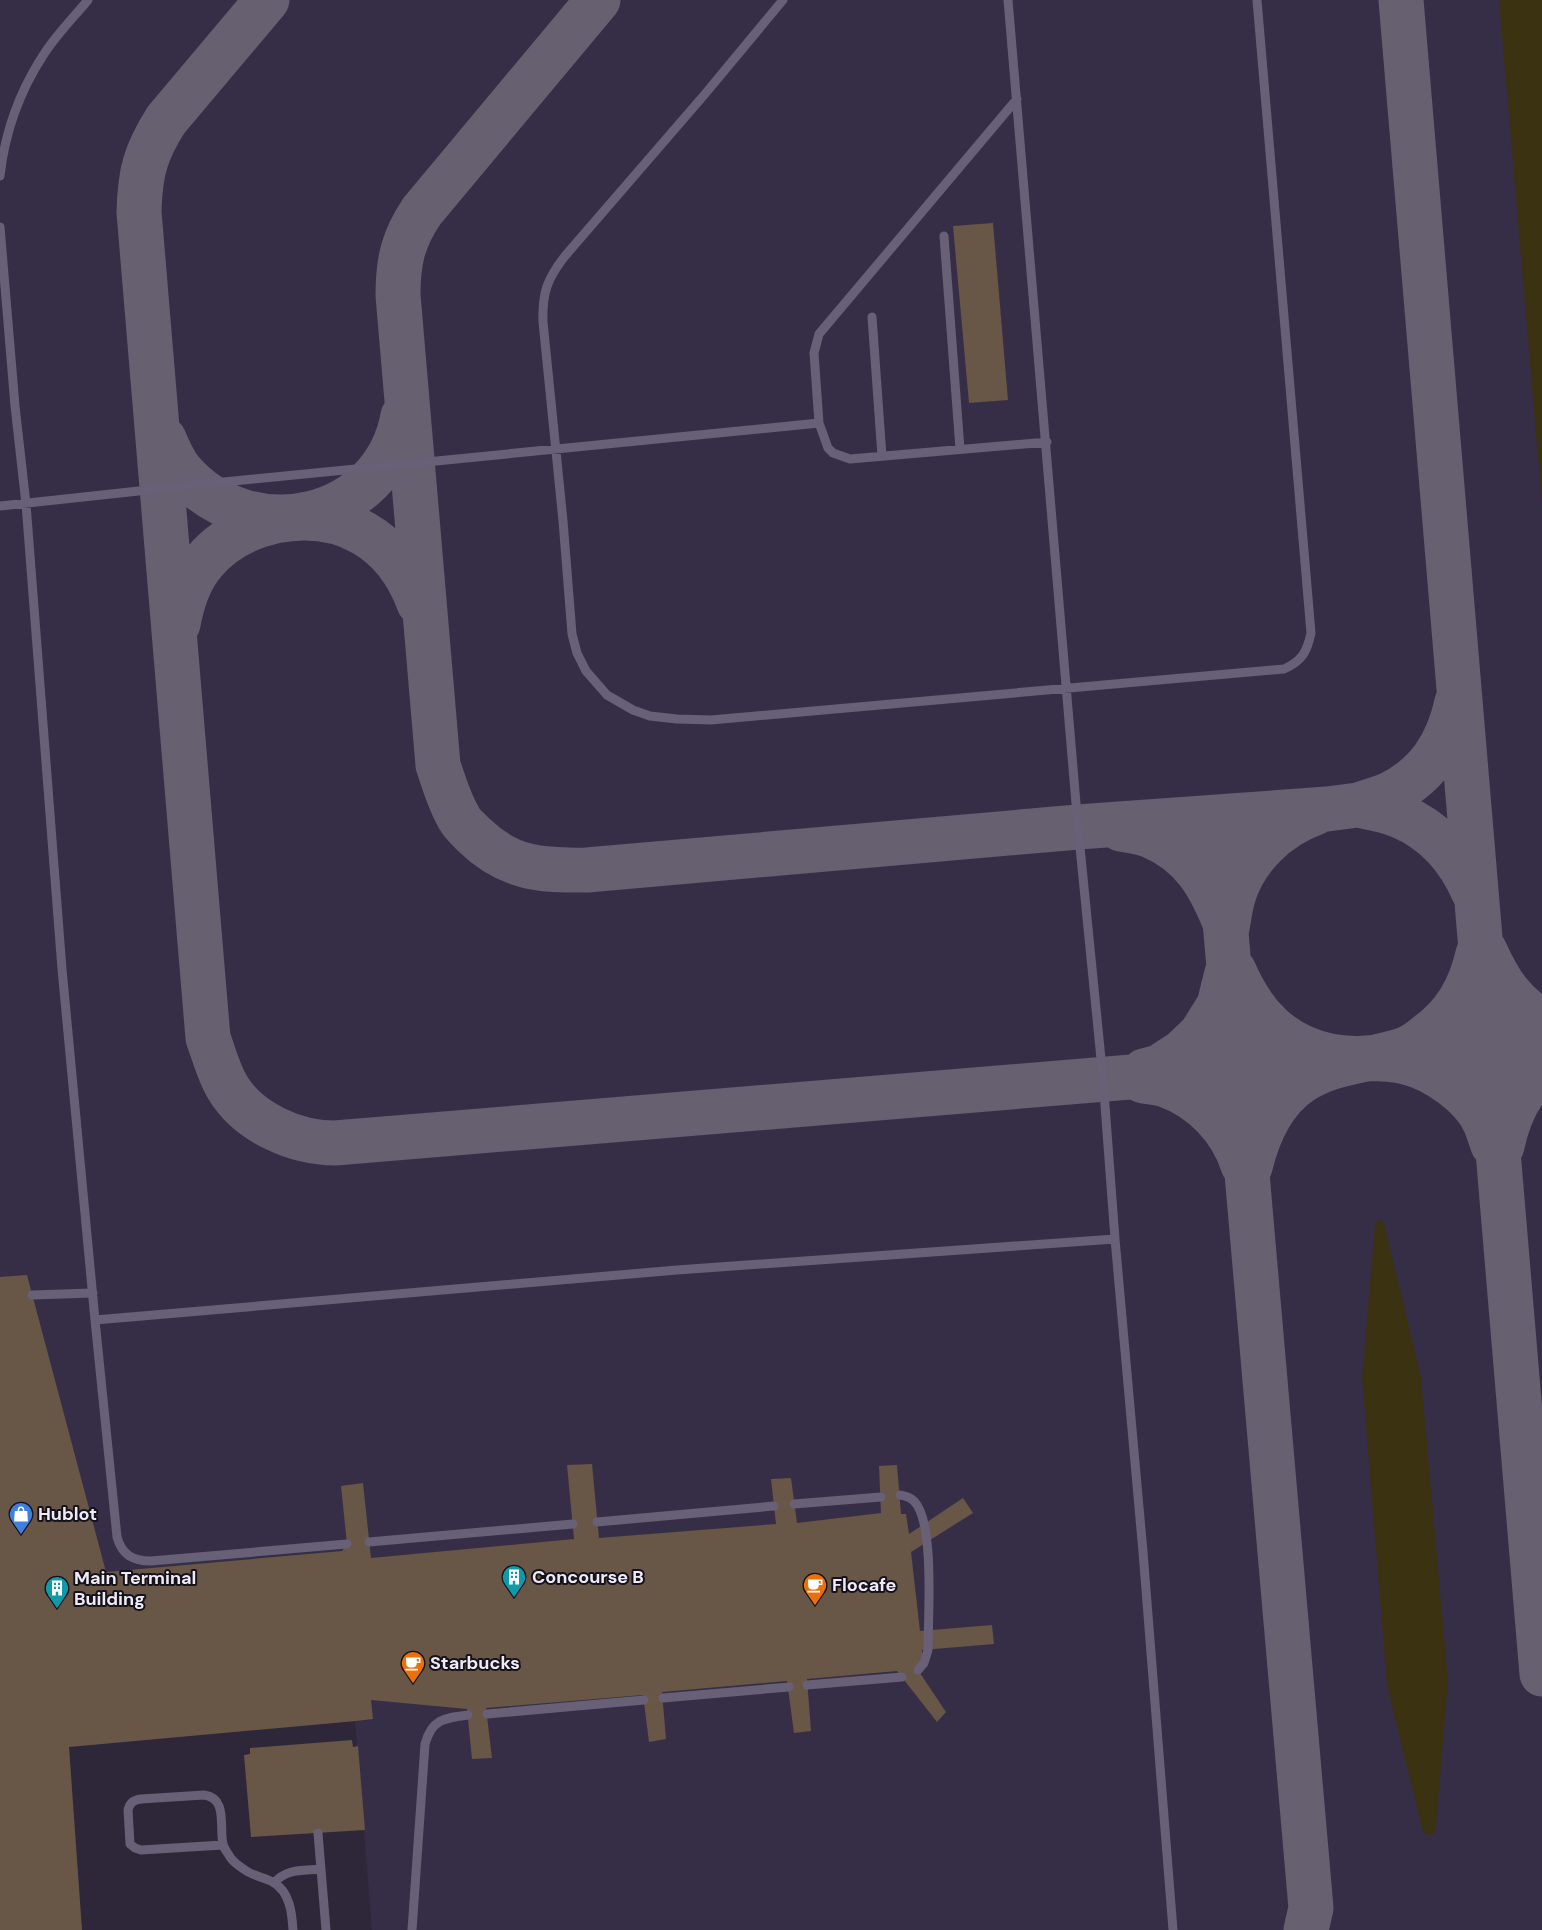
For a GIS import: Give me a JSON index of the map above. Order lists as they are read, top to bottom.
{
  "places": {
    "shop": ["Hublot"],
    "building": ["Concourse B", "Main Terminal Building"],
    "cafe": ["Flocafe", "Starbucks"]
  }
}
